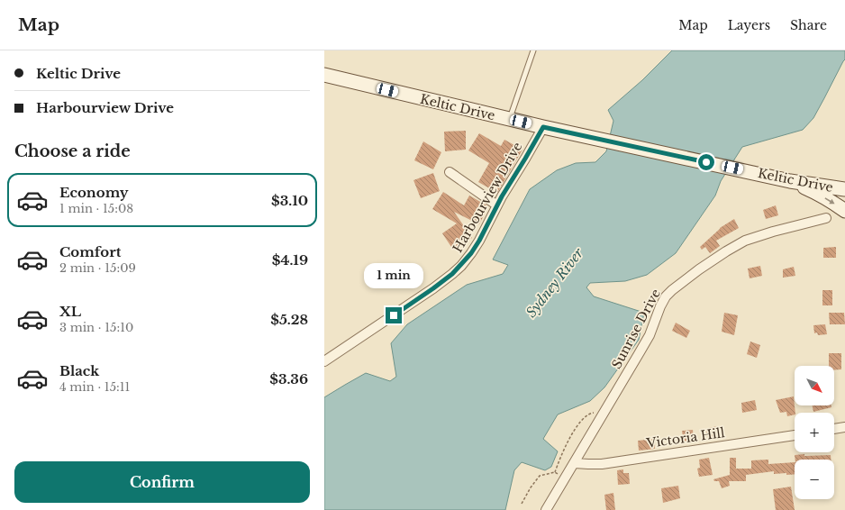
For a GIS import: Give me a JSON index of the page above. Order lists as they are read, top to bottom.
{
  "streets": {
    "main road": ["Keltic Drive"],
    "street": ["Harbourview Drive", "Sunrise Drive", "Victoria Hill"]
  },
  "crossings": [
    ["Keltic Drive", "Harbourview Drive"],
    ["Sunrise Drive", "Victoria Hill"]
  ],
  "water": ["Sydney River"],
  "north": "bottom right",
  "page": {
    "header": "Map",
    "nav": ["Map", "Layers", "Share"],
    "banner": ["Keltic Drive", "Harbourview Drive"],
    "heading": "Choose a ride",
    "list": [
      {
        "name": "Economy",
        "note": "1 min · 15:08",
        "value": "$3.10"
      },
      {
        "name": "Comfort",
        "note": "2 min · 15:09",
        "value": "$4.19"
      },
      {
        "name": "XL",
        "note": "3 min · 15:10",
        "value": "$5.28"
      },
      {
        "name": "Black",
        "note": "4 min · 15:11",
        "value": "$3.36"
      }
    ],
    "bubble": "1 min",
    "map_buttons": ["+", "−"],
    "buttons": "Confirm"
  }
}
